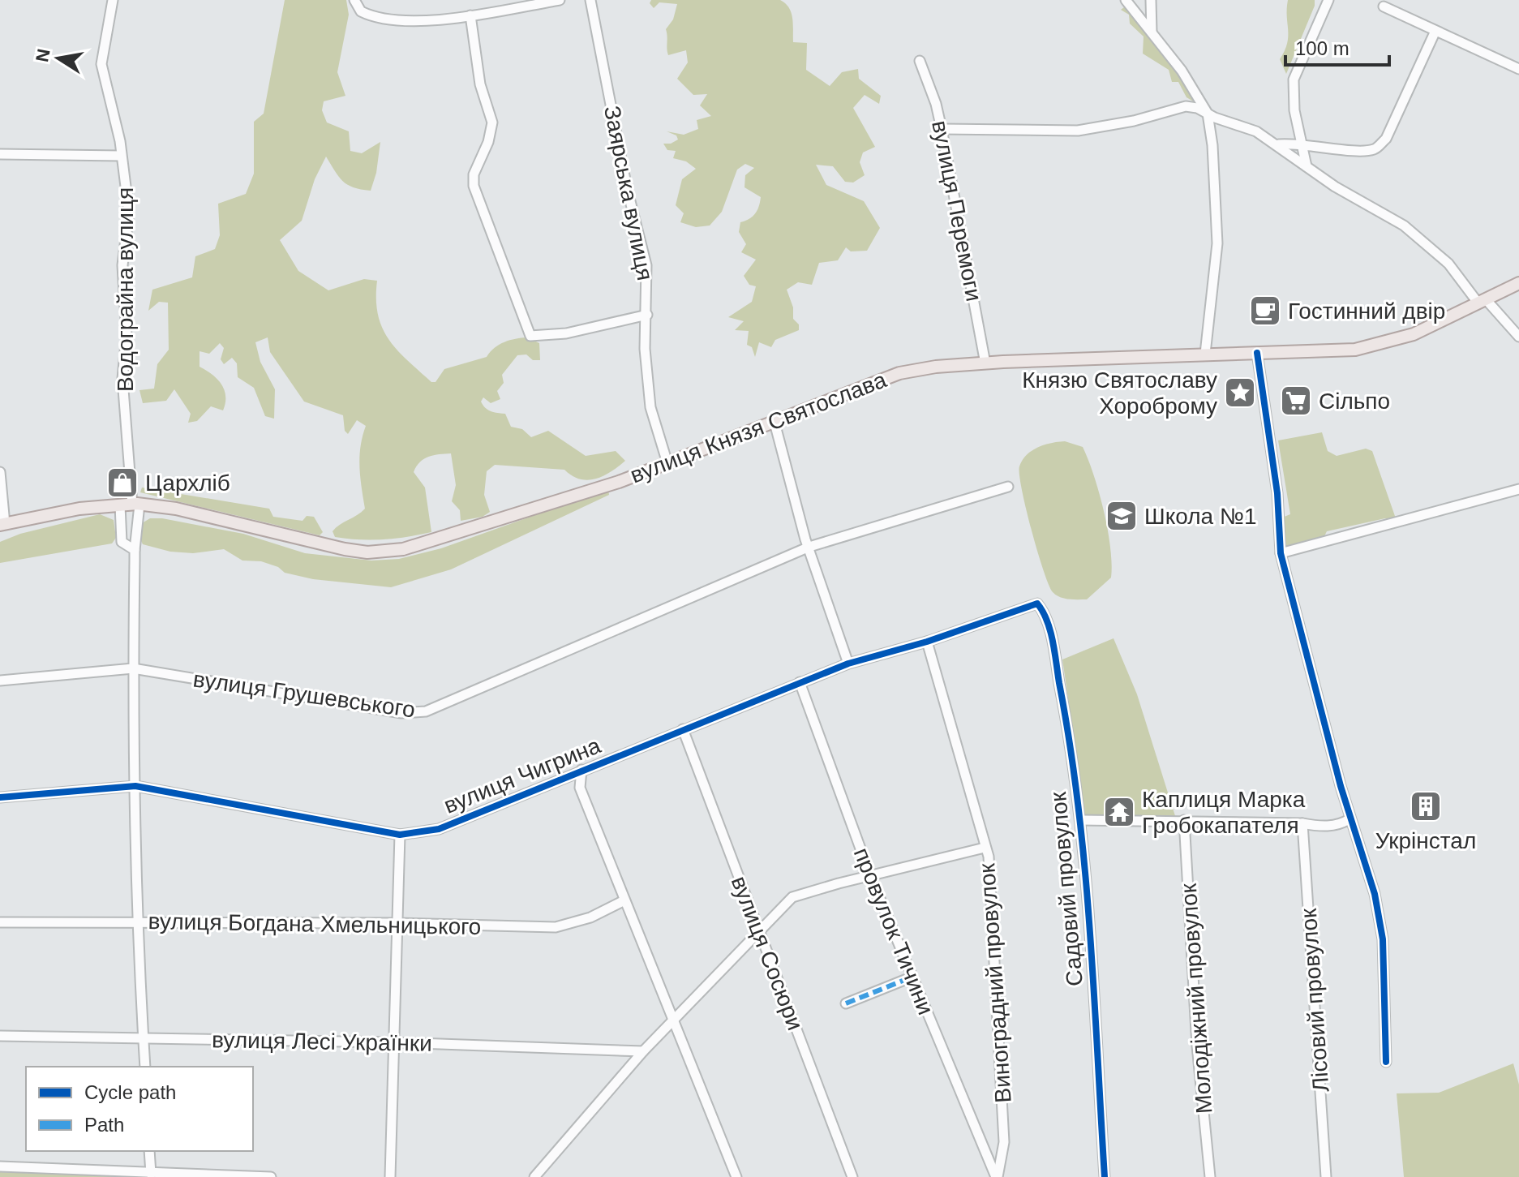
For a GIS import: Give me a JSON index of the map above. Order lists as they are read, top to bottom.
{
  "streets": {
    "main road": ["вулиця Князя Святослава"],
    "street": [
      "Заярська вулиця",
      "вулиця Перемоги",
      "Водограйна вулиця",
      "вулиця Грушевського",
      "вулиця Чигрина",
      "Садовий провулок",
      "вулиця Богдана Хмельницького",
      "провулок Тичини",
      "вулиця Сосюри",
      "Виноградний провулок",
      "Молодіжний провулок",
      "Лісовий провулок",
      "вулиця Лесі Українки"
    ]
  },
  "crossings": [
    ["Заярська вулиця", "вулиця Князя Святослава"],
    ["вулиця Перемоги", "вулиця Князя Святослава"],
    ["Водограйна вулиця", "вулиця Князя Святослава"],
    ["Водограйна вулиця", "вулиця Грушевського"],
    ["Водограйна вулиця", "вулиця Чигрина"],
    ["Водограйна вулиця", "вулиця Богдана Хмельницького"],
    ["Водограйна вулиця", "вулиця Лесі Українки"],
    ["вулиця Чигрина", "Садовий провулок"],
    ["вулиця Чигрина", "провулок Тичини"],
    ["вулиця Чигрина", "вулиця Сосюри"],
    ["вулиця Чигрина", "Виноградний провулок"],
    ["провулок Тичини", "Виноградний провулок"]
  ],
  "places": {
    "cafe": ["Гостинний двір"],
    "place": ["Князю Святославу Хороброму"],
    "supermarket": ["Сільпо"],
    "shop": ["Цархліб"],
    "school or university": ["Школа №1"],
    "building": ["Укрінстал"],
    "temple": ["Каплиця Марка Гробокапателя"]
  },
  "legend": ["Cycle path", "Path"],
  "scale_bar": "100 m",
  "north": "left"
}
